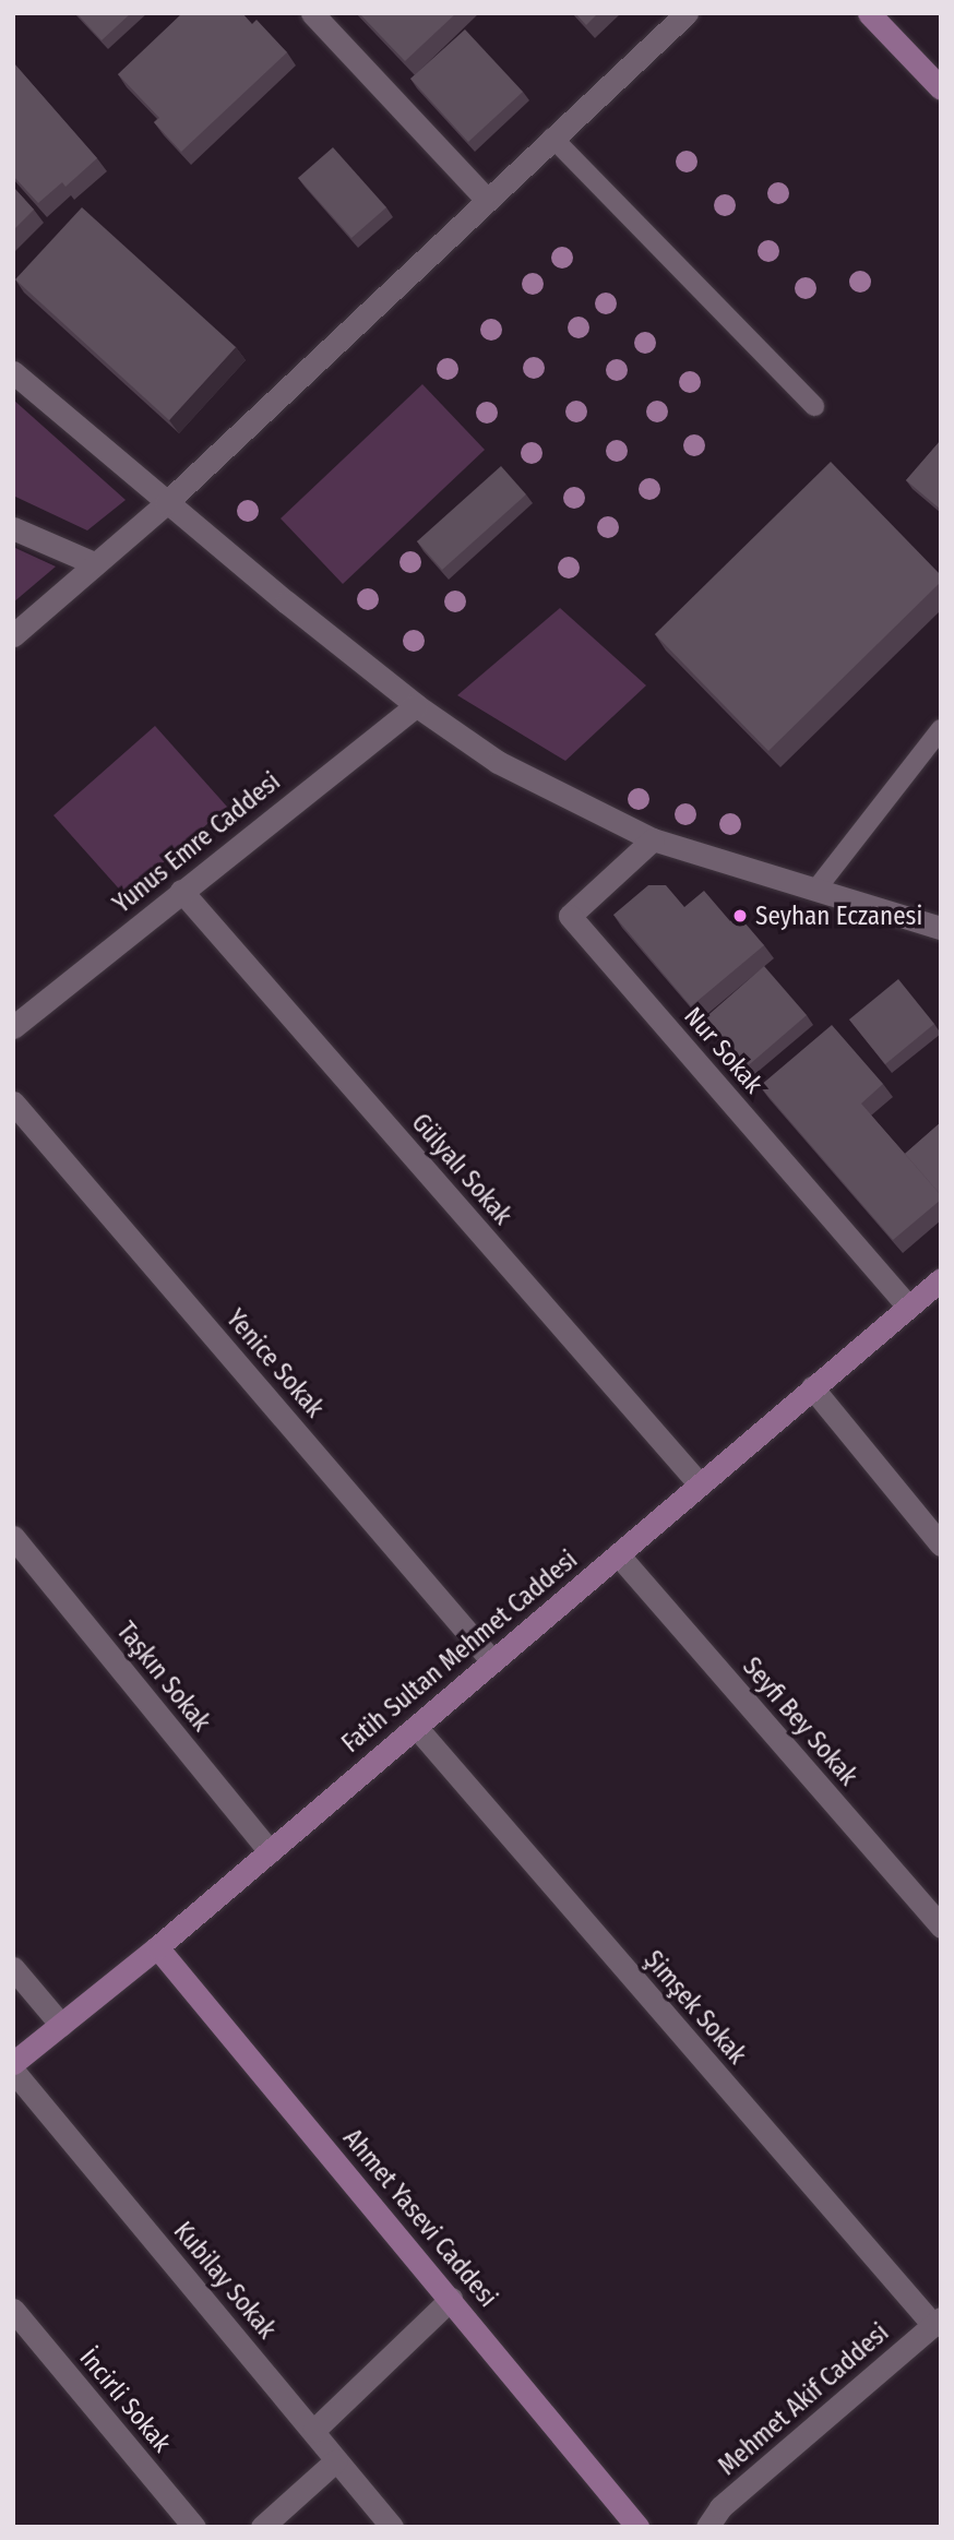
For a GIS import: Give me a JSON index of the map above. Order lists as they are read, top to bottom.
{
  "streets": {
    "street": [
      "Yunus Emre Caddesi",
      "Nur Sokak",
      "Gülyalı Sokak",
      "Yenice Sokak",
      "Fatih Sultan Mehmet Caddesi",
      "Taşkın Sokak",
      "Seyfi Bey Sokak",
      "Şimşek Sokak",
      "Ahmet Yasevi Caddesi",
      "Kubilay Sokak",
      "Mehmet Akif Caddesi",
      "İncirli Sokak"
    ]
  },
  "crossings": [
    ["Yunus Emre Caddesi", "Gülyalı Sokak"],
    ["Nur Sokak", "Fatih Sultan Mehmet Caddesi"],
    ["Gülyalı Sokak", "Fatih Sultan Mehmet Caddesi"],
    ["Yenice Sokak", "Fatih Sultan Mehmet Caddesi"],
    ["Fatih Sultan Mehmet Caddesi", "Taşkın Sokak"],
    ["Fatih Sultan Mehmet Caddesi", "Seyfi Bey Sokak"],
    ["Fatih Sultan Mehmet Caddesi", "Şimşek Sokak"],
    ["Fatih Sultan Mehmet Caddesi", "Ahmet Yasevi Caddesi"],
    ["Şimşek Sokak", "Mehmet Akif Caddesi"]
  ],
  "places": ["Seyhan Eczanesi"]
}
